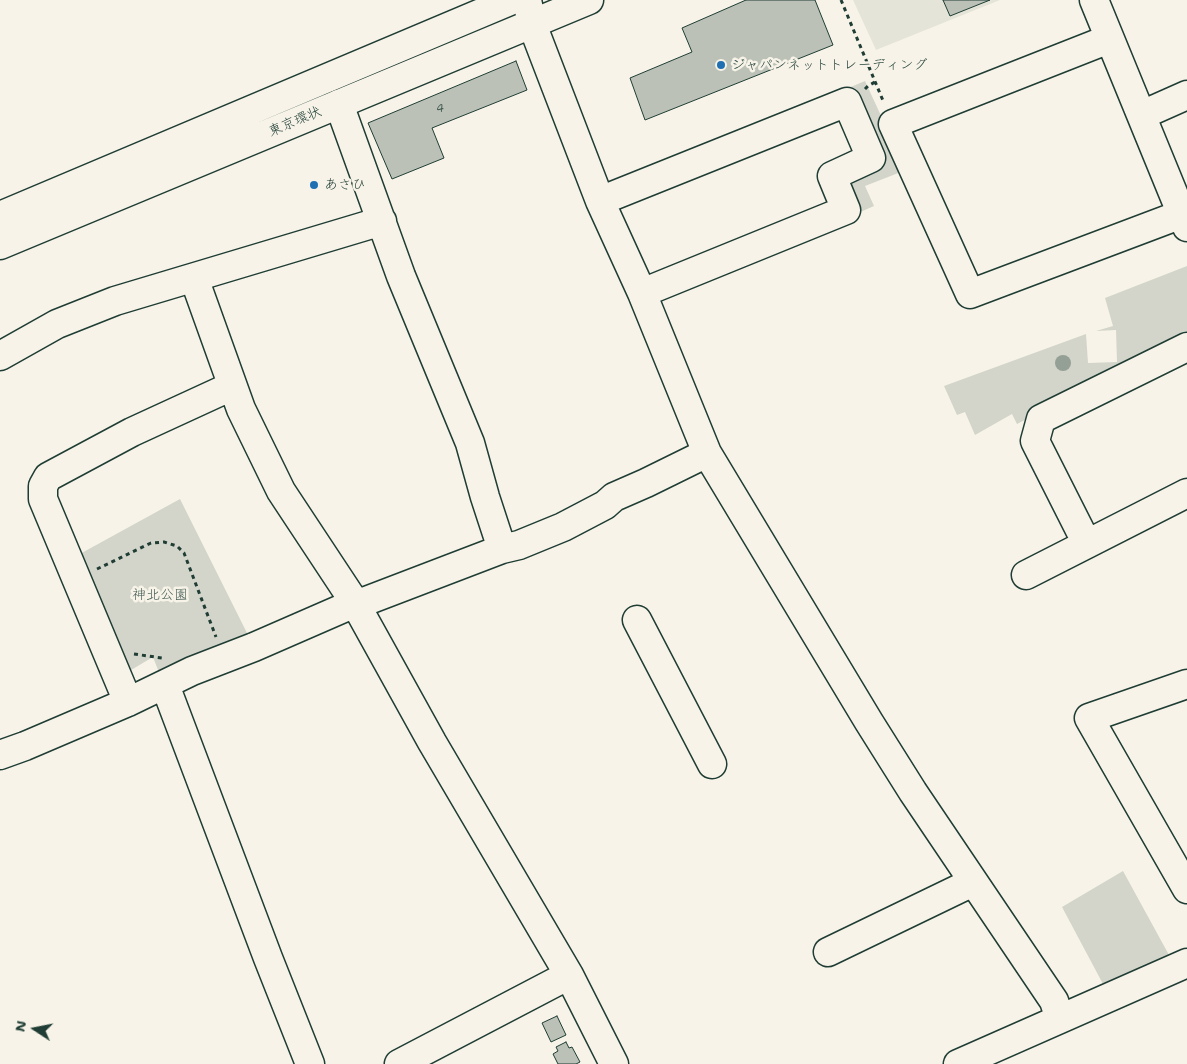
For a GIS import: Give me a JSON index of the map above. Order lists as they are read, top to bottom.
{
  "streets": {
    "main road": ["東京環状"]
  },
  "parks": ["神北公園"],
  "places": ["ジャパンネットトレーディング", "あさひ"],
  "house_numbers": ["4"],
  "north": "left"
}
